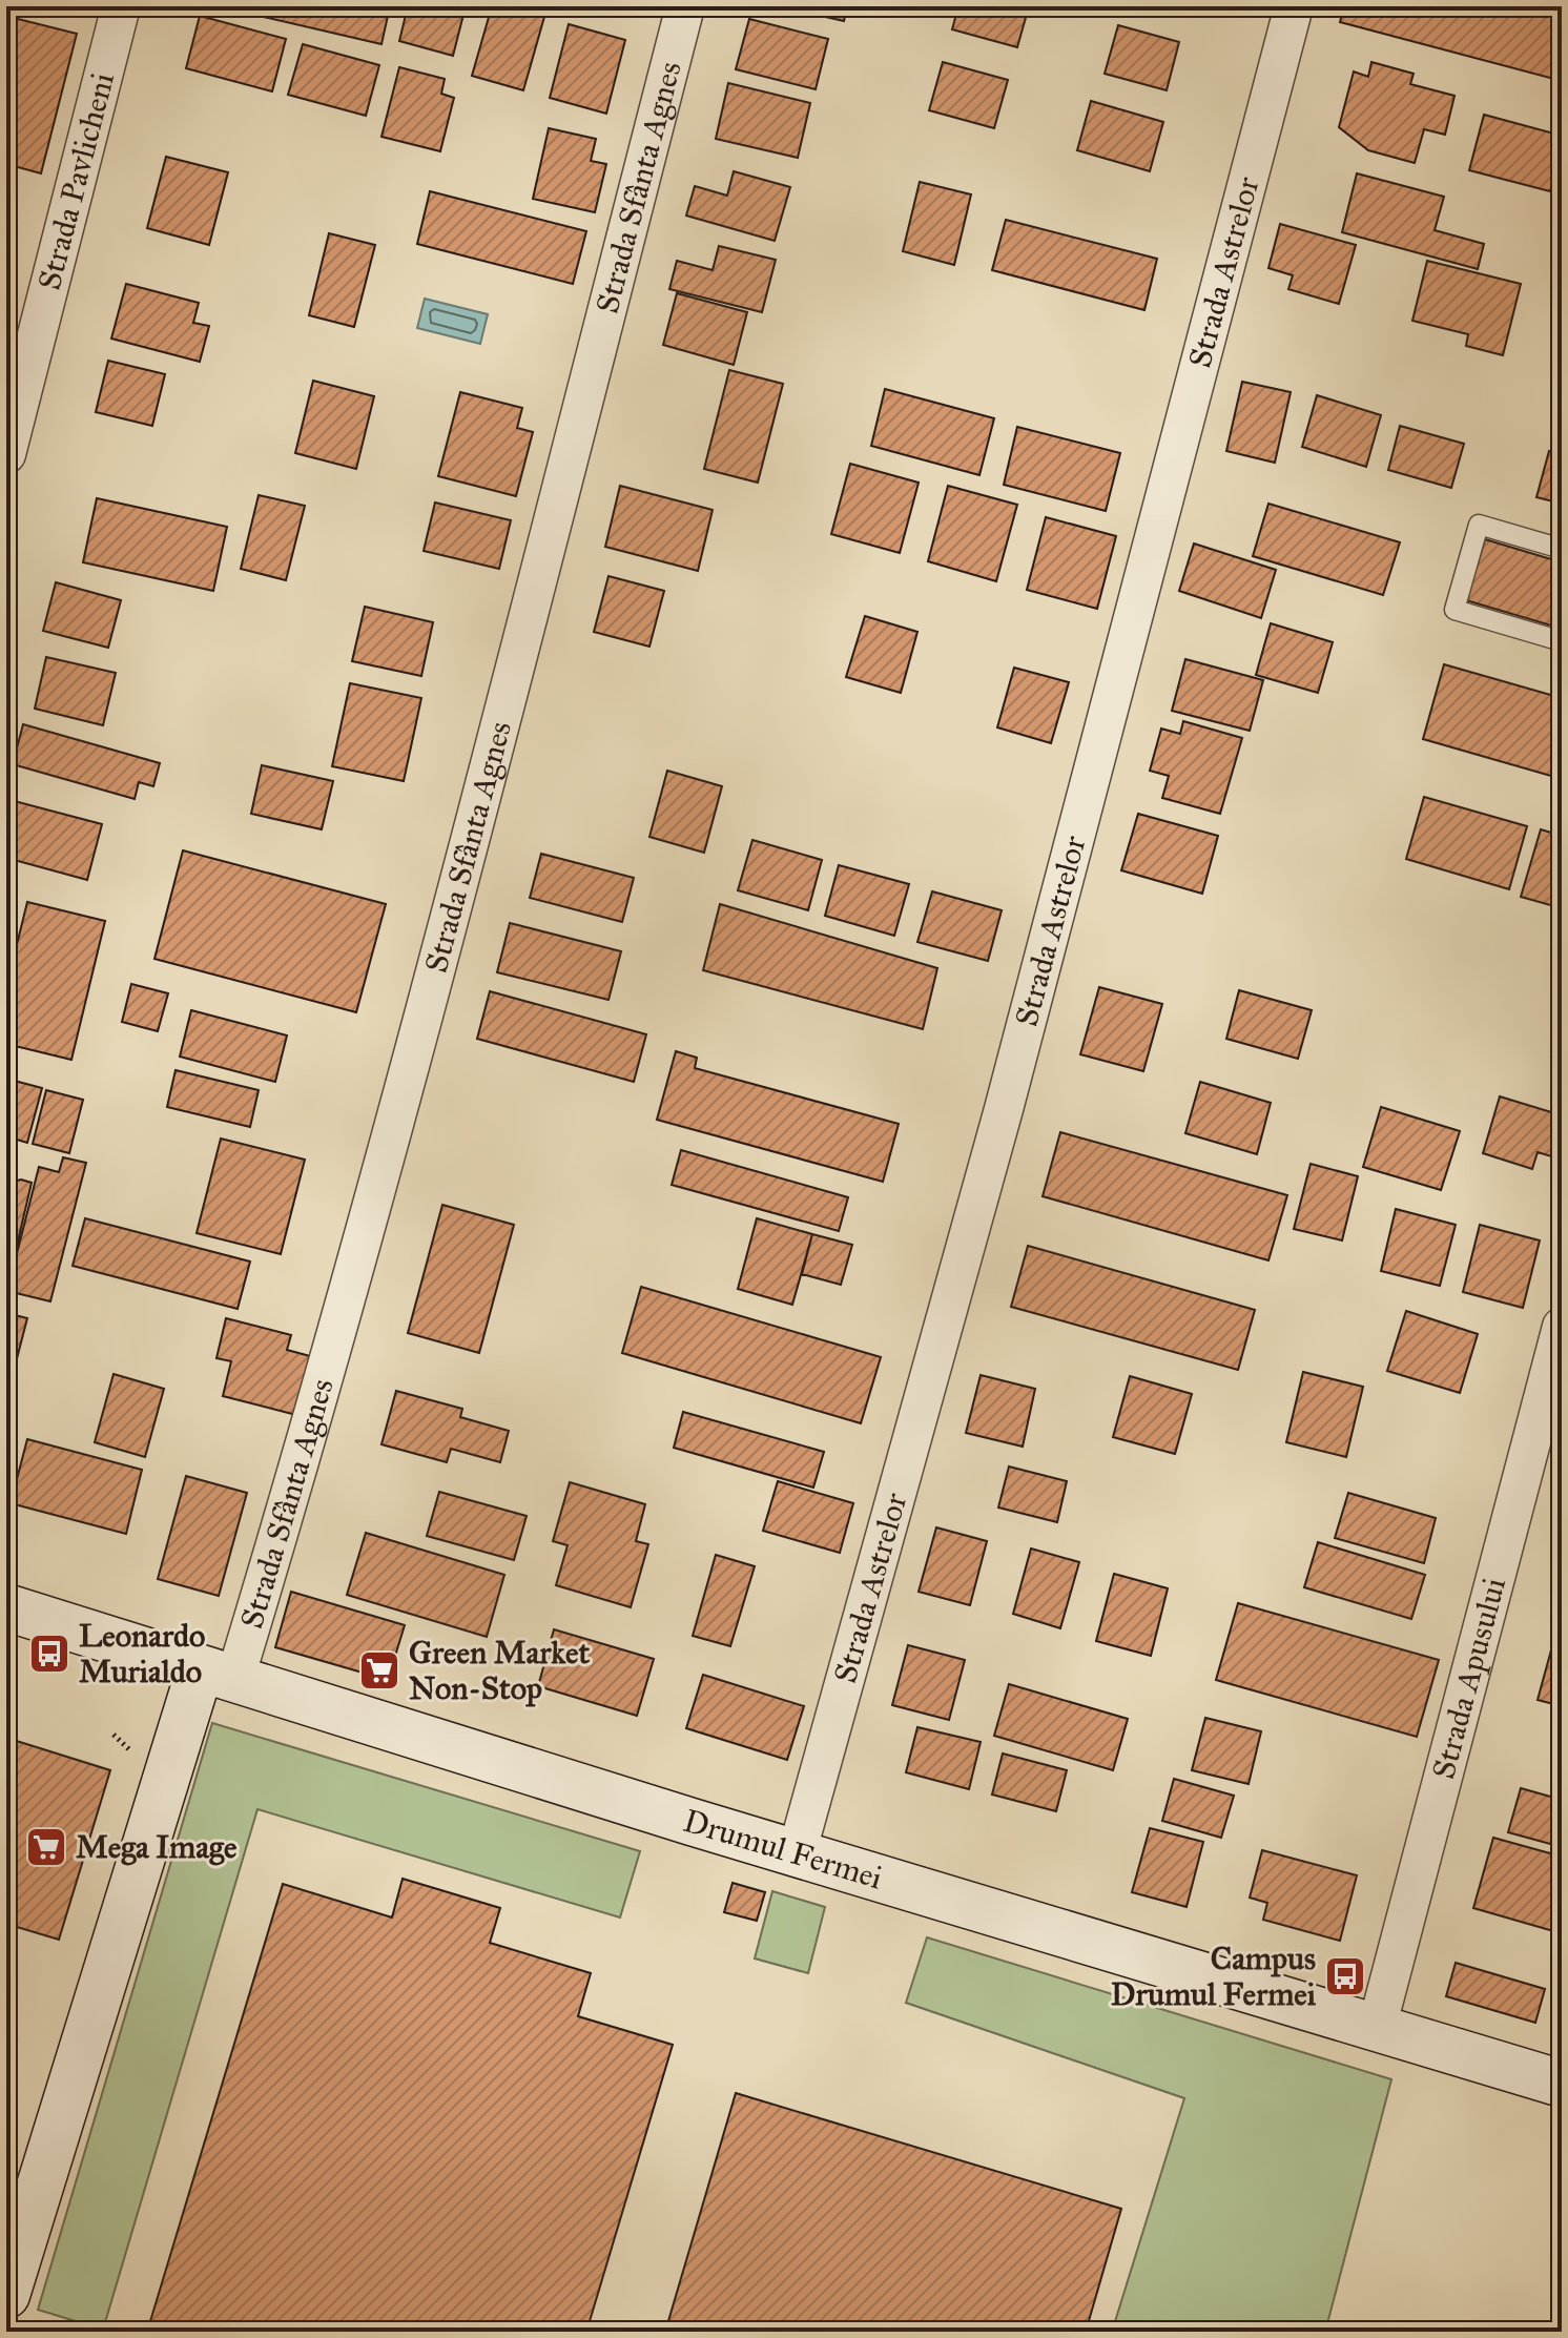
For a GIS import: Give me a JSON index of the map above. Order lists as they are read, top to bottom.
{
  "streets": {
    "street": [
      "Strada Pavlicheni",
      "Strada Sfânta Agnes",
      "Strada Astrelor",
      "Strada Apusului",
      "Drumul Fermei"
    ]
  },
  "crossings": [
    ["Strada Sfânta Agnes", "Drumul Fermei"],
    ["Strada Astrelor", "Drumul Fermei"],
    ["Strada Apusului", "Drumul Fermei"]
  ],
  "places": {
    "bus stop": ["Leonardo Murialdo", "Campus Drumul Fermei"],
    "supermarket": ["Green Market Non-Stop", "Mega Image"]
  }
}
